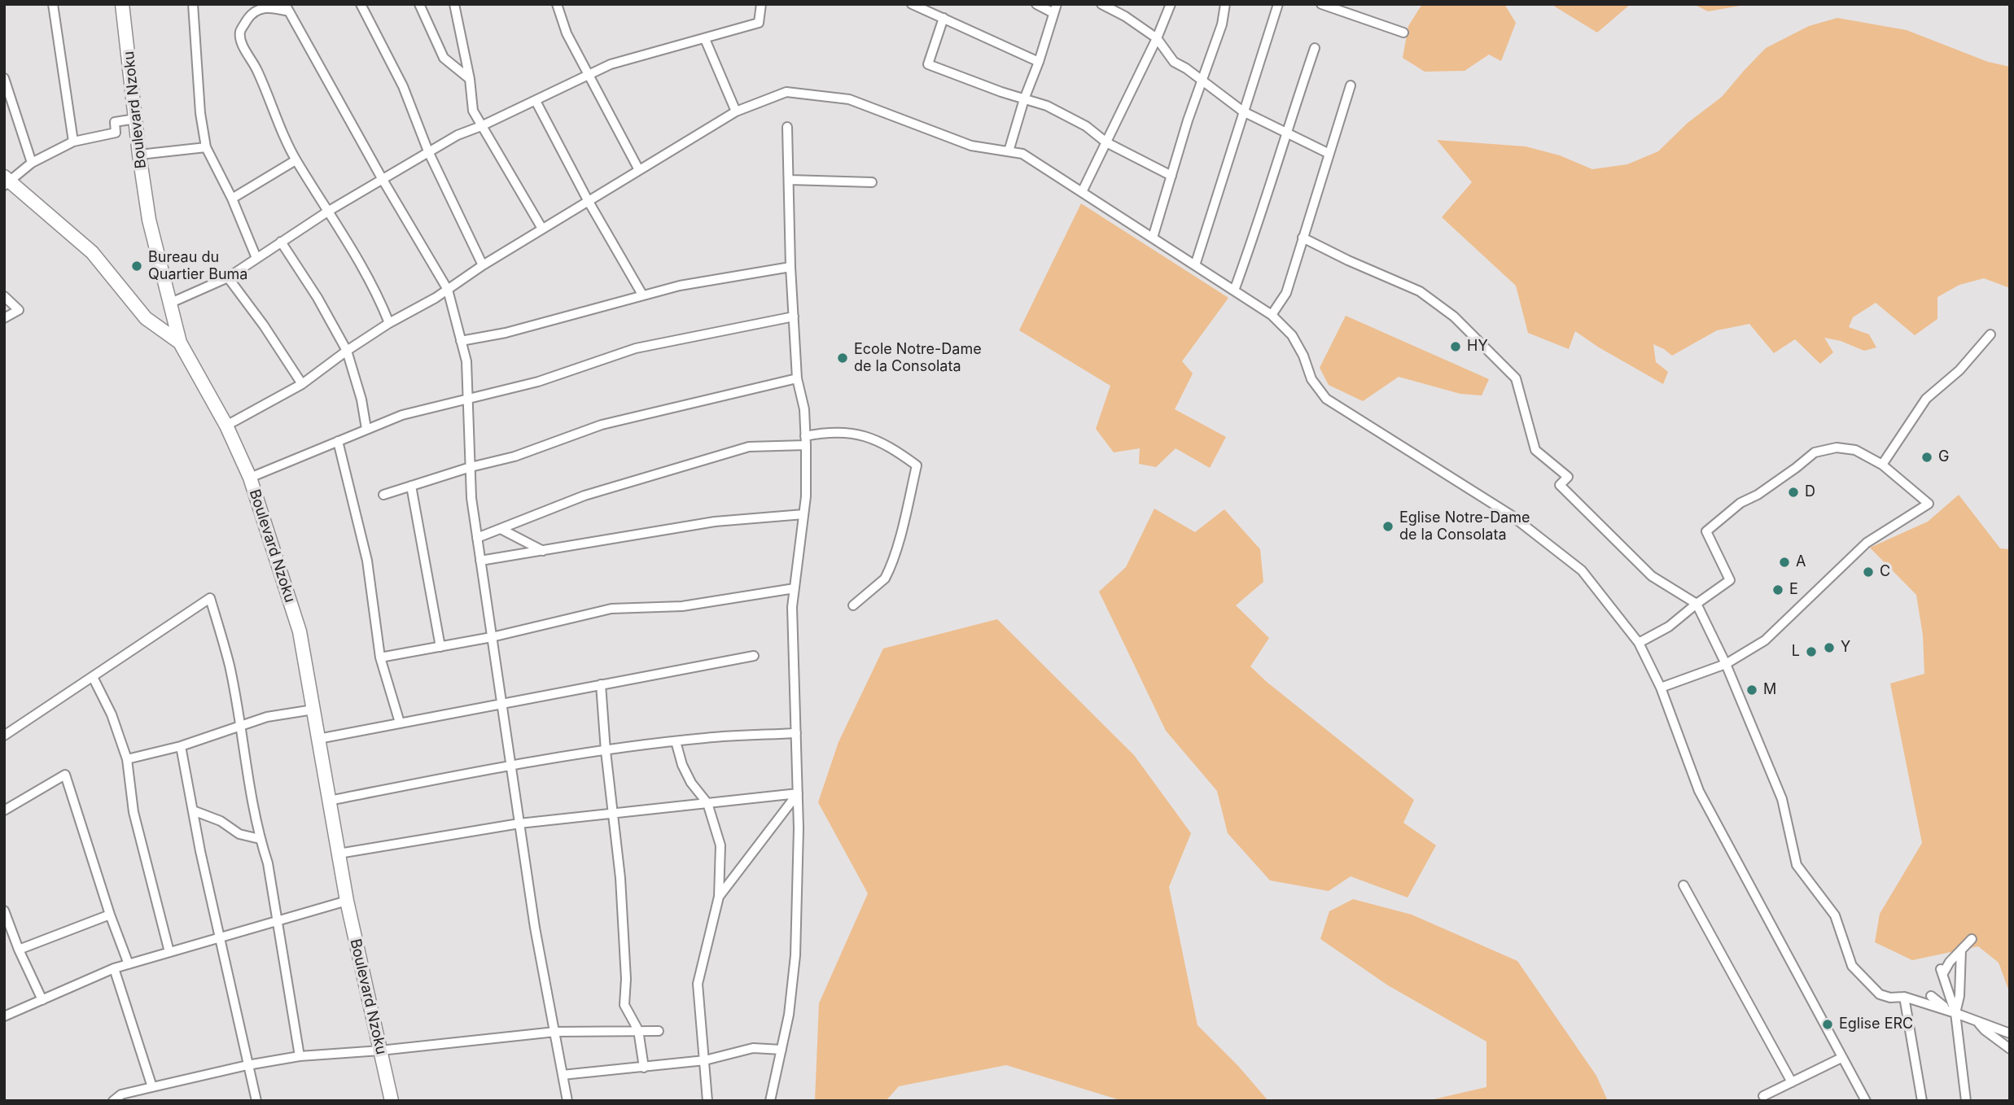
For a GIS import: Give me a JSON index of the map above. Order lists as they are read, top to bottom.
{
  "streets": {
    "street": ["Boulevard Nzoku"]
  },
  "places": [
    "Bureau du Quartier Buma",
    "HY",
    "Ecole Notre-Dame de la Consolata",
    "G",
    "D",
    "Eglise Notre-Dame de la Consolata",
    "A",
    "C",
    "E",
    "Y",
    "L",
    "M",
    "Eglise ERC"
  ]
}
